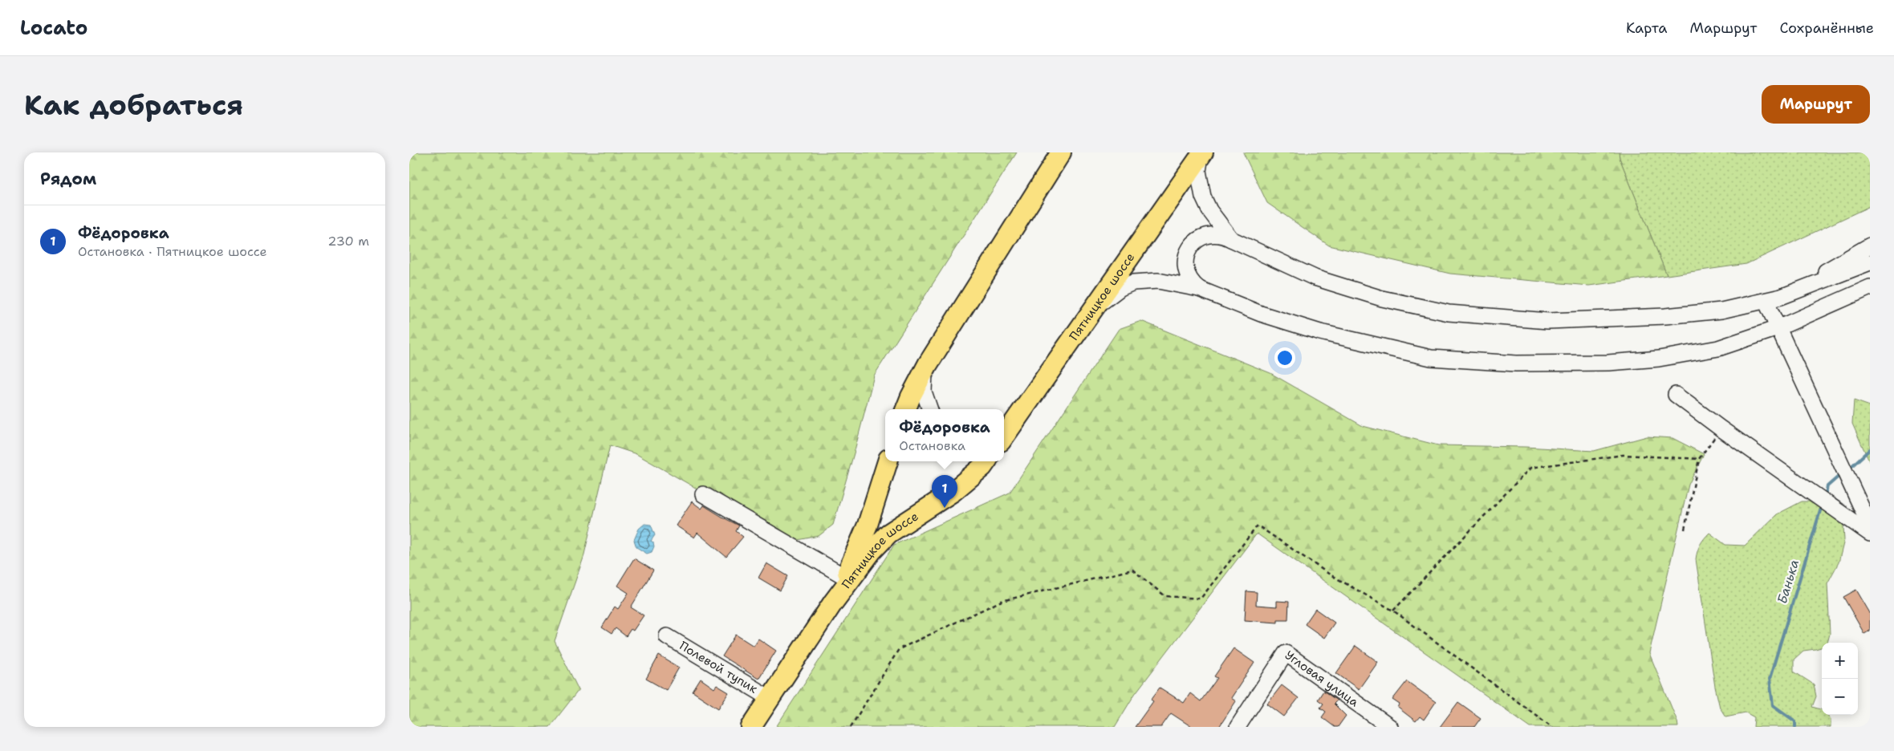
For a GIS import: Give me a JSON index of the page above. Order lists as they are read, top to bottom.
{
  "streets": {
    "main road": ["Пятницкое шоссе"],
    "street": ["Полевой тупик", "Угловая улица"]
  },
  "crossings": [
    ["Пятницкое шоссе", "Полевой тупик"]
  ],
  "water": ["Банька"],
  "page": {
    "header": "Locato",
    "nav": ["Карта", "Маршрут", "Сохранённые"],
    "buttons": "Маршрут",
    "title": "Как добраться",
    "heading": "Рядом",
    "list": [
      {
        "mark": "1",
        "name": "Фёдоровка",
        "note": "Остановка · Пятницкое шоссе",
        "value": "230 m"
      }
    ],
    "popup": ["Фёдоровка", "Остановка"],
    "pins": "1",
    "map_buttons": ["+", "−"]
  }
}
